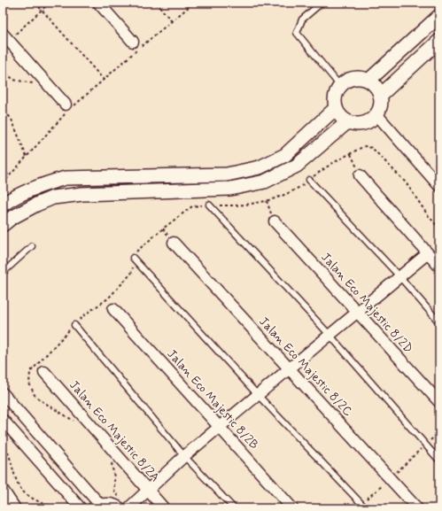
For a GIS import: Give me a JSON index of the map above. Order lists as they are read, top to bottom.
{
  "streets": {
    "street": [
      "Jalan Eco Majestic 8/2D",
      "Jalan Eco Majestic 8/2C",
      "Jalan Eco Majestic 8/2B",
      "Jalan Eco Majestic 8/2A"
    ]
  }
}
